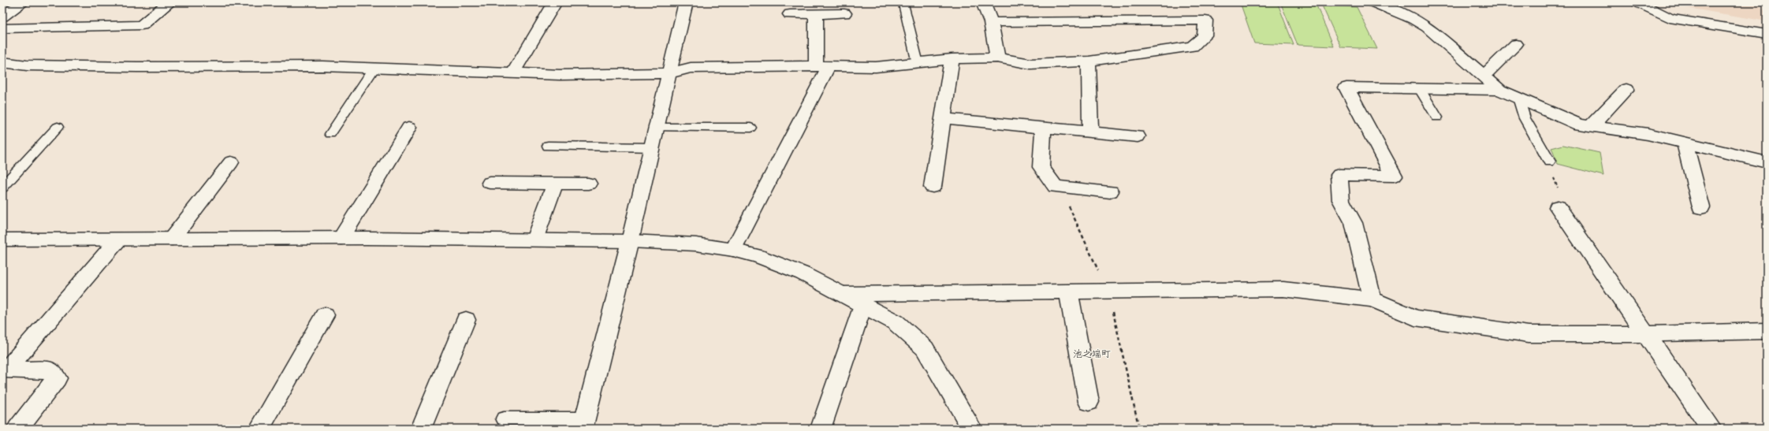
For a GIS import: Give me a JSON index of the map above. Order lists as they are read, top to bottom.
{
  "districts": ["池之端町"]
}
